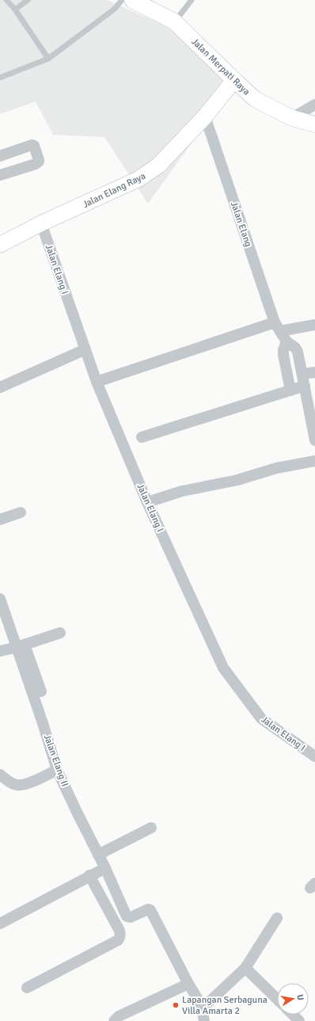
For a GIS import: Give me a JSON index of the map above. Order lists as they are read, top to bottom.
{
  "streets": {
    "street": [
      "Jalan Merpati Raya",
      "Jalan Elang Raya",
      "Jalan Elang",
      "Jalan Elang I",
      "Jalan Elang II"
    ]
  },
  "crossings": [
    ["Jalan Merpati Raya", "Jalan Elang Raya"],
    ["Jalan Elang Raya", "Jalan Elang"],
    ["Jalan Elang Raya", "Jalan Elang I"]
  ],
  "places": ["Lapangan Serbaguna Villa Amarta 2"],
  "north": "right"
}
